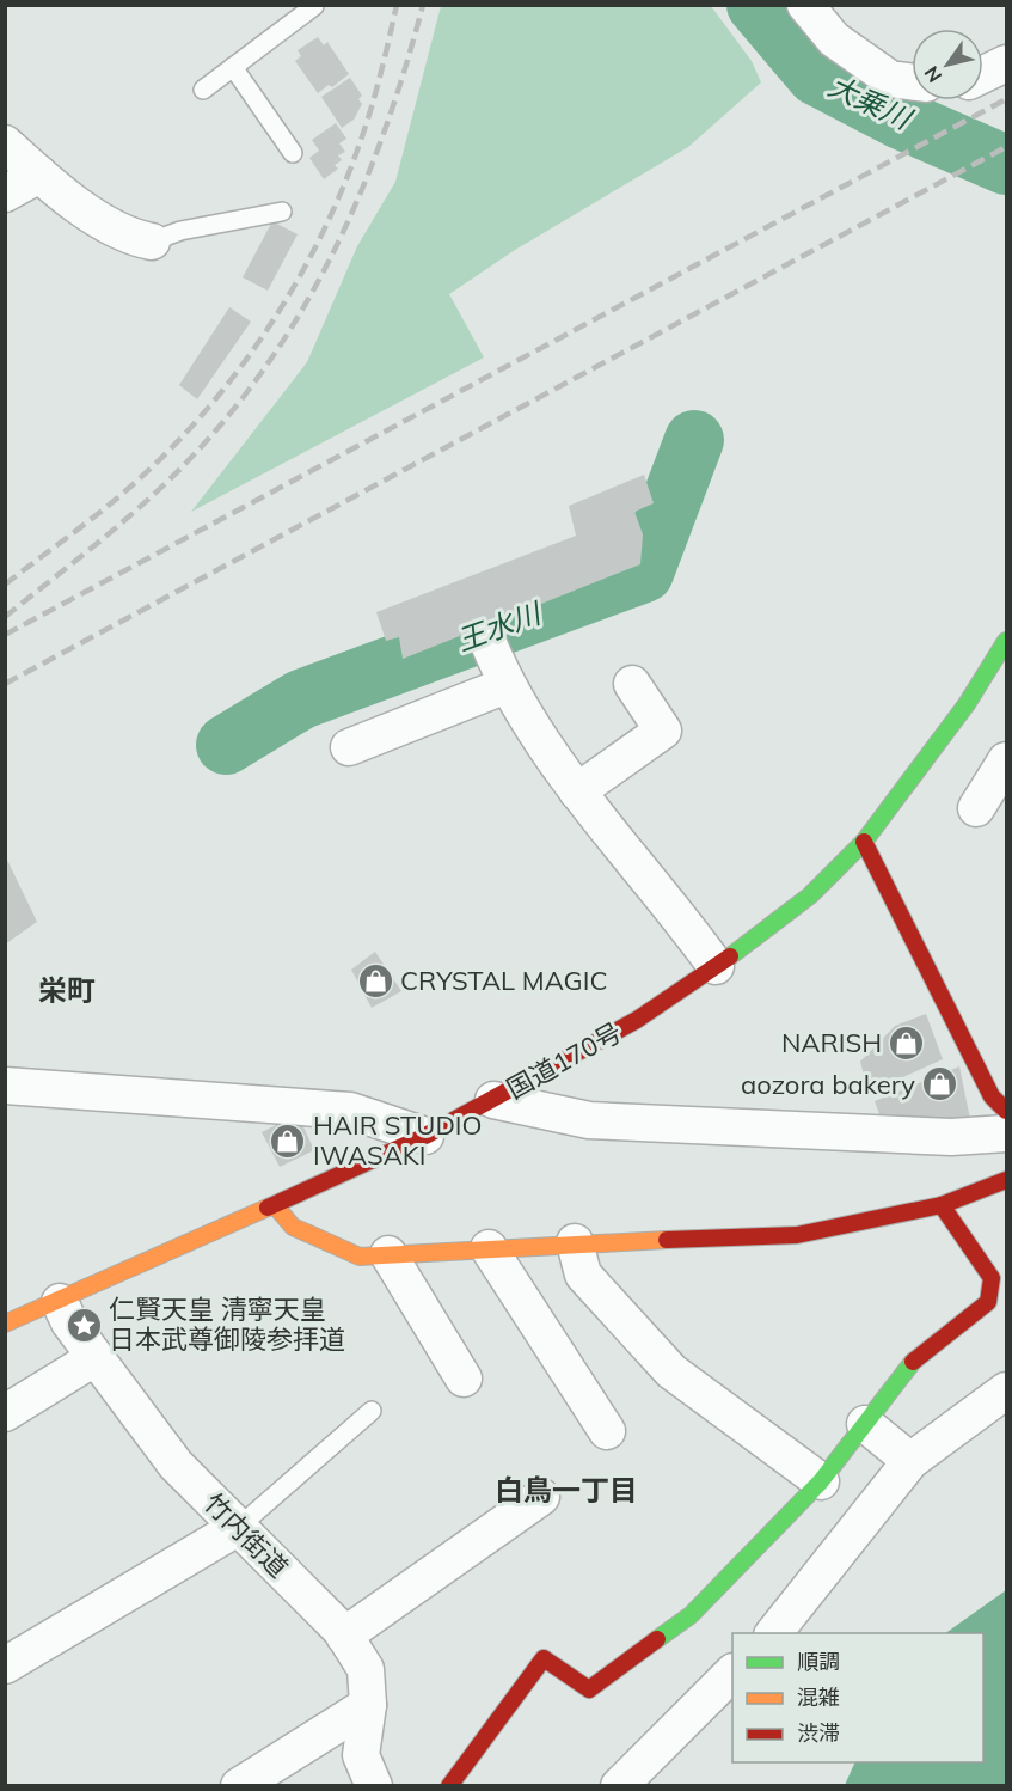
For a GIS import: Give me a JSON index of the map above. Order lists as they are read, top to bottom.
{
  "streets": {
    "main road": ["国道170号"],
    "street": ["竹内街道"]
  },
  "crossings": [
    ["国道170号", "竹内街道"]
  ],
  "districts": ["栄町", "白鳥一丁目"],
  "water": ["大乗川", "王水川"],
  "places": {
    "shop": [
      "CRYSTAL MAGIC",
      "NARISH",
      "aozora bakery",
      "HAIR STUDIO IWASAKI"
    ],
    "place": ["仁賢天皇 清寧天皇 日本武尊御陵参拝道"]
  },
  "legend": ["順調", "混雑", "渋滞"],
  "north": "bottom left"
}
